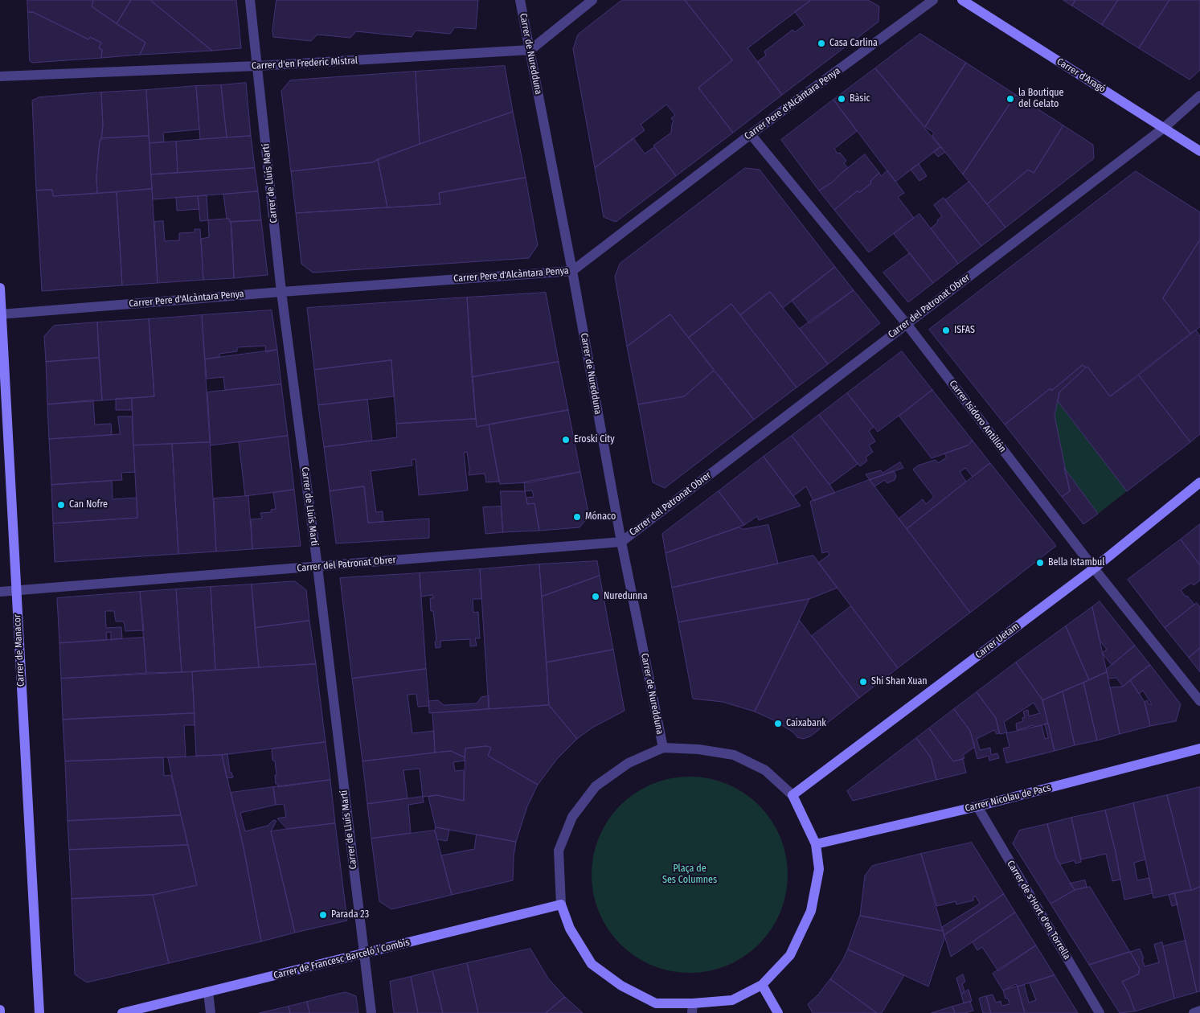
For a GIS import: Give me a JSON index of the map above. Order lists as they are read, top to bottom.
{
  "streets": {
    "street": [
      "Carrer de Nuredduna",
      "Carrer d'en Frederic Mistral",
      "Carrer d'Aragó",
      "Carrer Pere d'Alcàntara Penya",
      "Carrer de Lluís Martí",
      "Carrer del Patronat Obrer",
      "Carrer Isidoro Antillón",
      "Carrer Uetam",
      "Carrer de Manacor",
      "Carrer Nicolau de Pacs",
      "Carrer de s'Hort d'en Torrella",
      "Carrer de Francesc Barceló i Combis"
    ]
  },
  "crossings": [
    ["Carrer de Nuredduna", "Carrer d'en Frederic Mistral"],
    ["Carrer de Nuredduna", "Carrer Pere d'Alcàntara Penya"],
    ["Carrer de Nuredduna", "Carrer del Patronat Obrer"],
    ["Carrer d'en Frederic Mistral", "Carrer de Lluís Martí"],
    ["Carrer d'Aragó", "Carrer del Patronat Obrer"],
    ["Carrer Pere d'Alcàntara Penya", "Carrer de Lluís Martí"],
    ["Carrer Pere d'Alcàntara Penya", "Carrer Isidoro Antillón"],
    ["Carrer Pere d'Alcàntara Penya", "Carrer de Manacor"],
    ["Carrer de Lluís Martí", "Carrer del Patronat Obrer"],
    ["Carrer de Lluís Martí", "Carrer de Francesc Barceló i Combis"],
    ["Carrer del Patronat Obrer", "Carrer Isidoro Antillón"],
    ["Carrer del Patronat Obrer", "Carrer de Manacor"],
    ["Carrer Isidoro Antillón", "Carrer Uetam"],
    ["Carrer Nicolau de Pacs", "Carrer de s'Hort d'en Torrella"]
  ],
  "parks": ["Plaça de Ses Columnes"],
  "places": [
    "Casa Carlina",
    "Bàsic",
    "la Boutique del Gelato",
    "ISFAS",
    "Eroski City",
    "Can Nofre",
    "Mónaco",
    "Bella Istambul",
    "Nuredunna",
    "Shi Shan Xuan",
    "Caixabank",
    "Parada 23"
  ]
}
